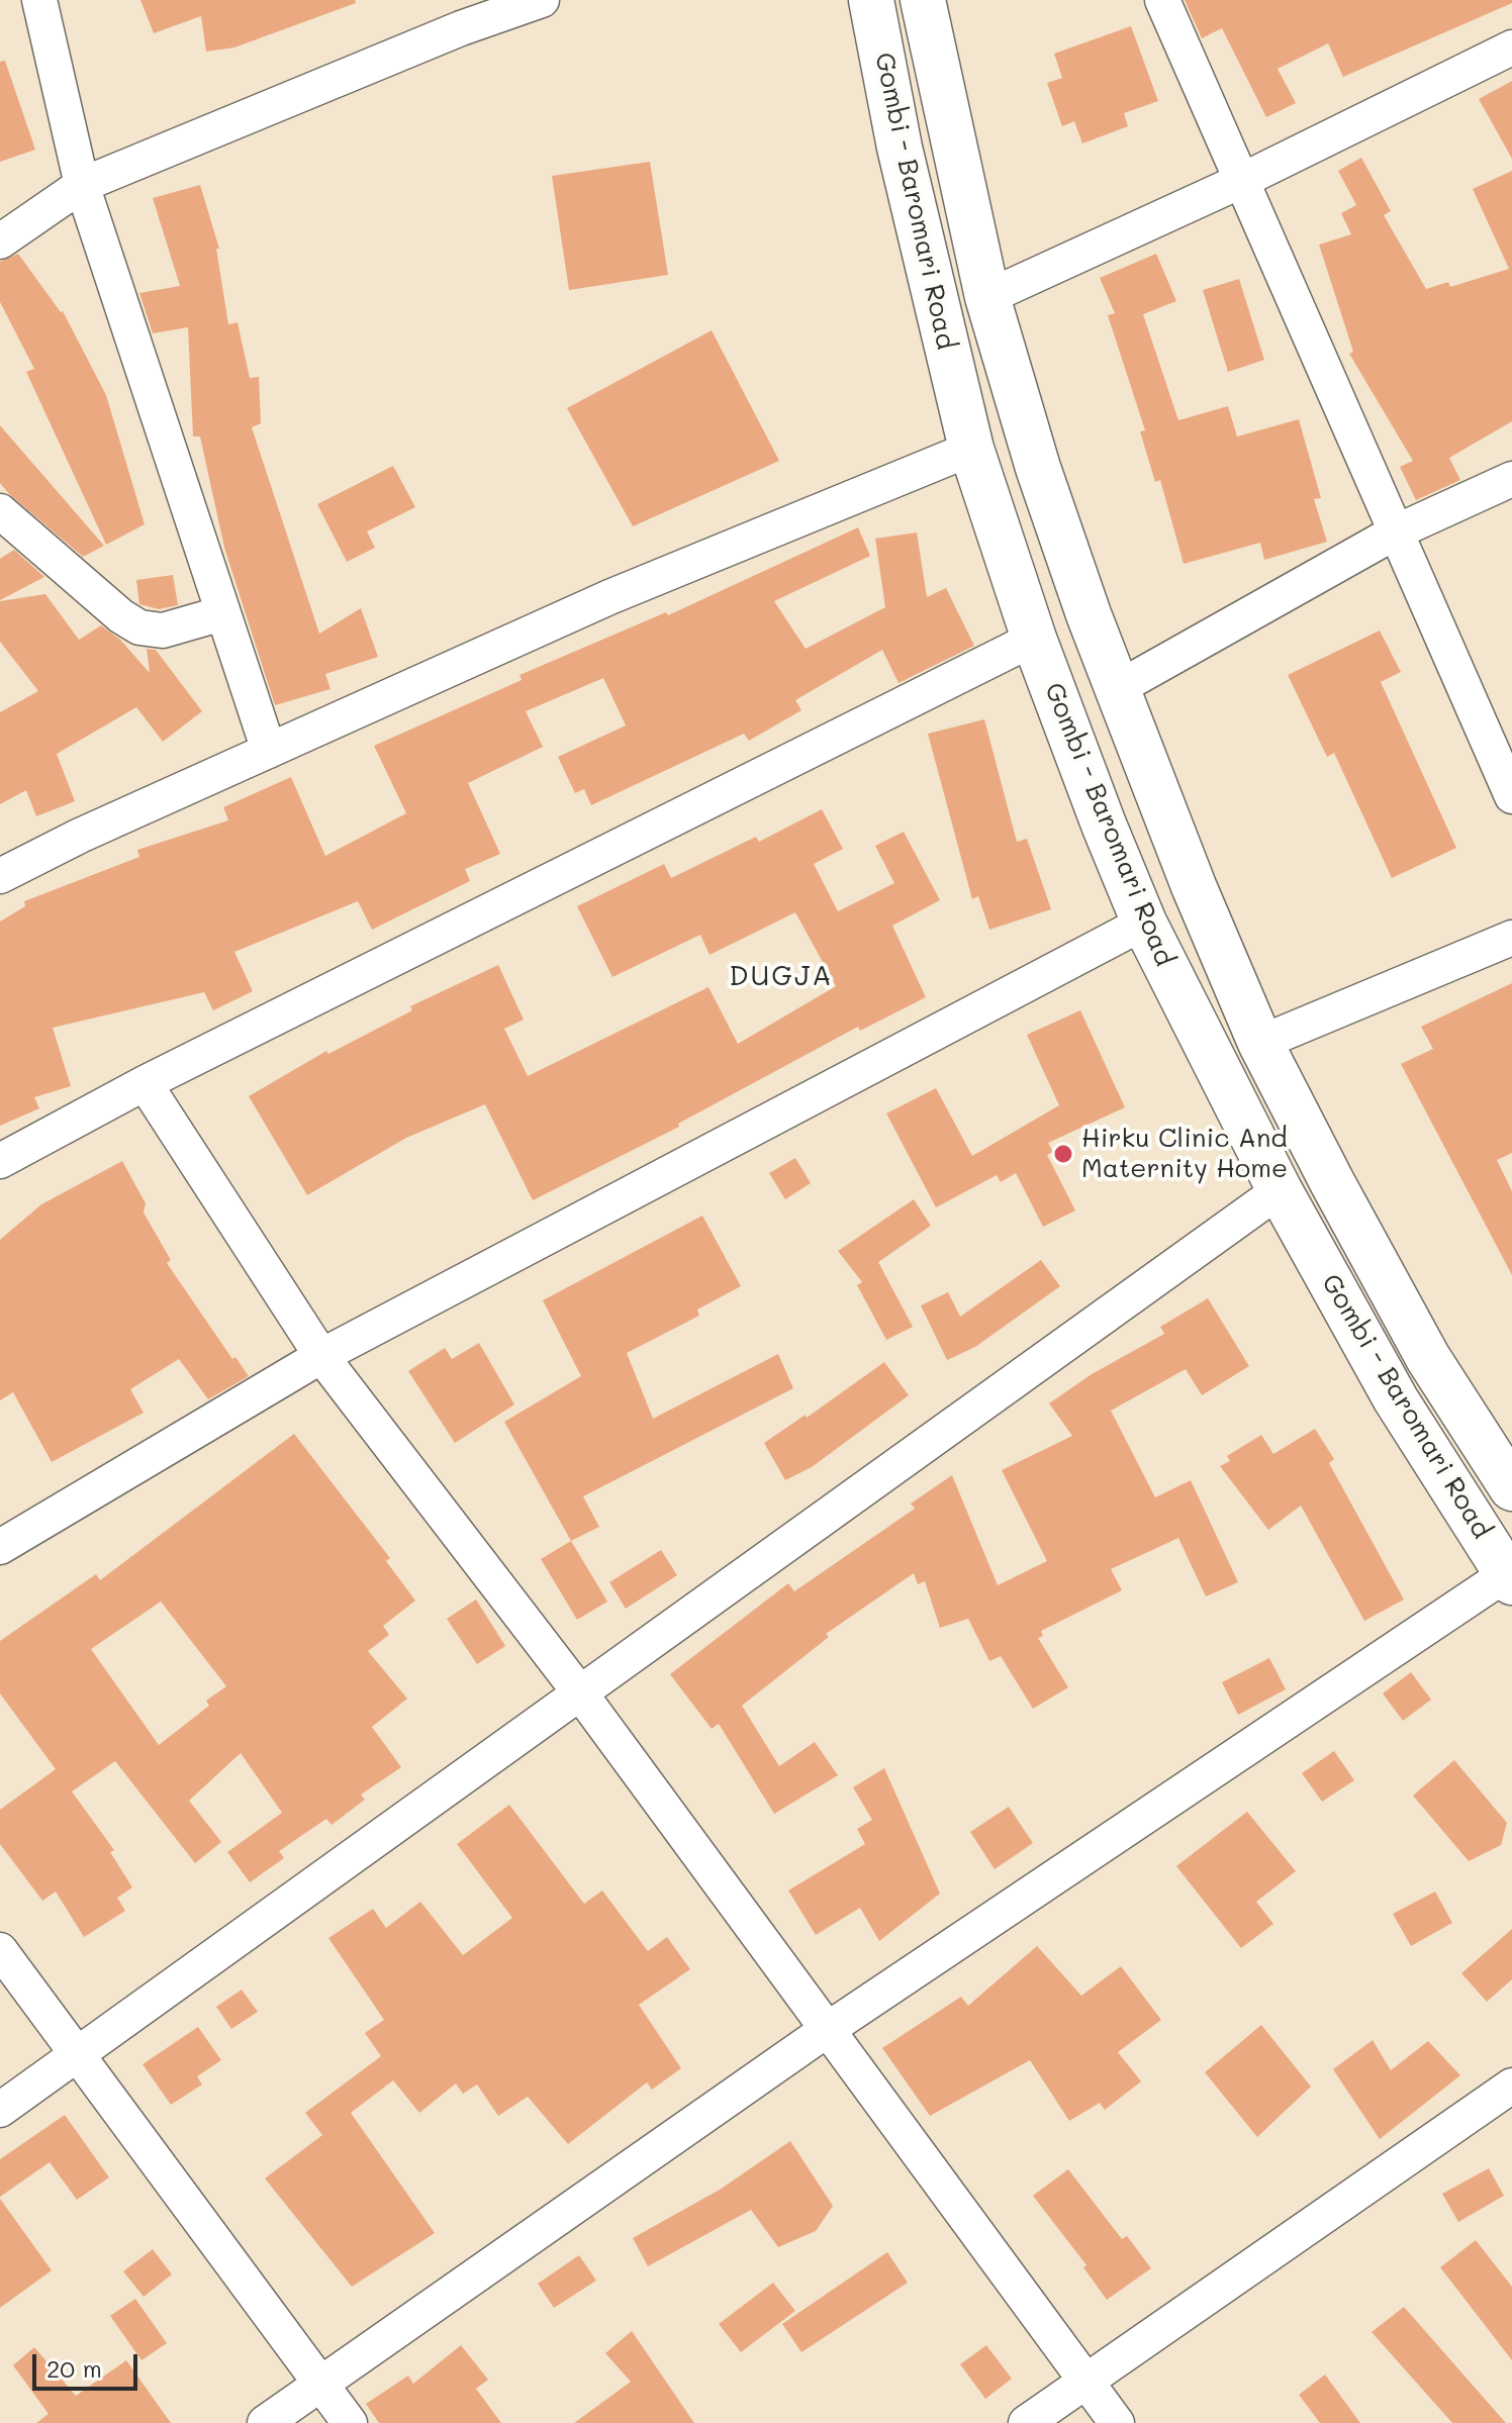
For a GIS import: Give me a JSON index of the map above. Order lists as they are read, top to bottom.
{
  "streets": {
    "main road": ["Gombi - Baromari Road"]
  },
  "districts": ["DUGJA"],
  "places": ["Hirku Clinic And Maternity Home"],
  "scale_bar": "20 m"
}
